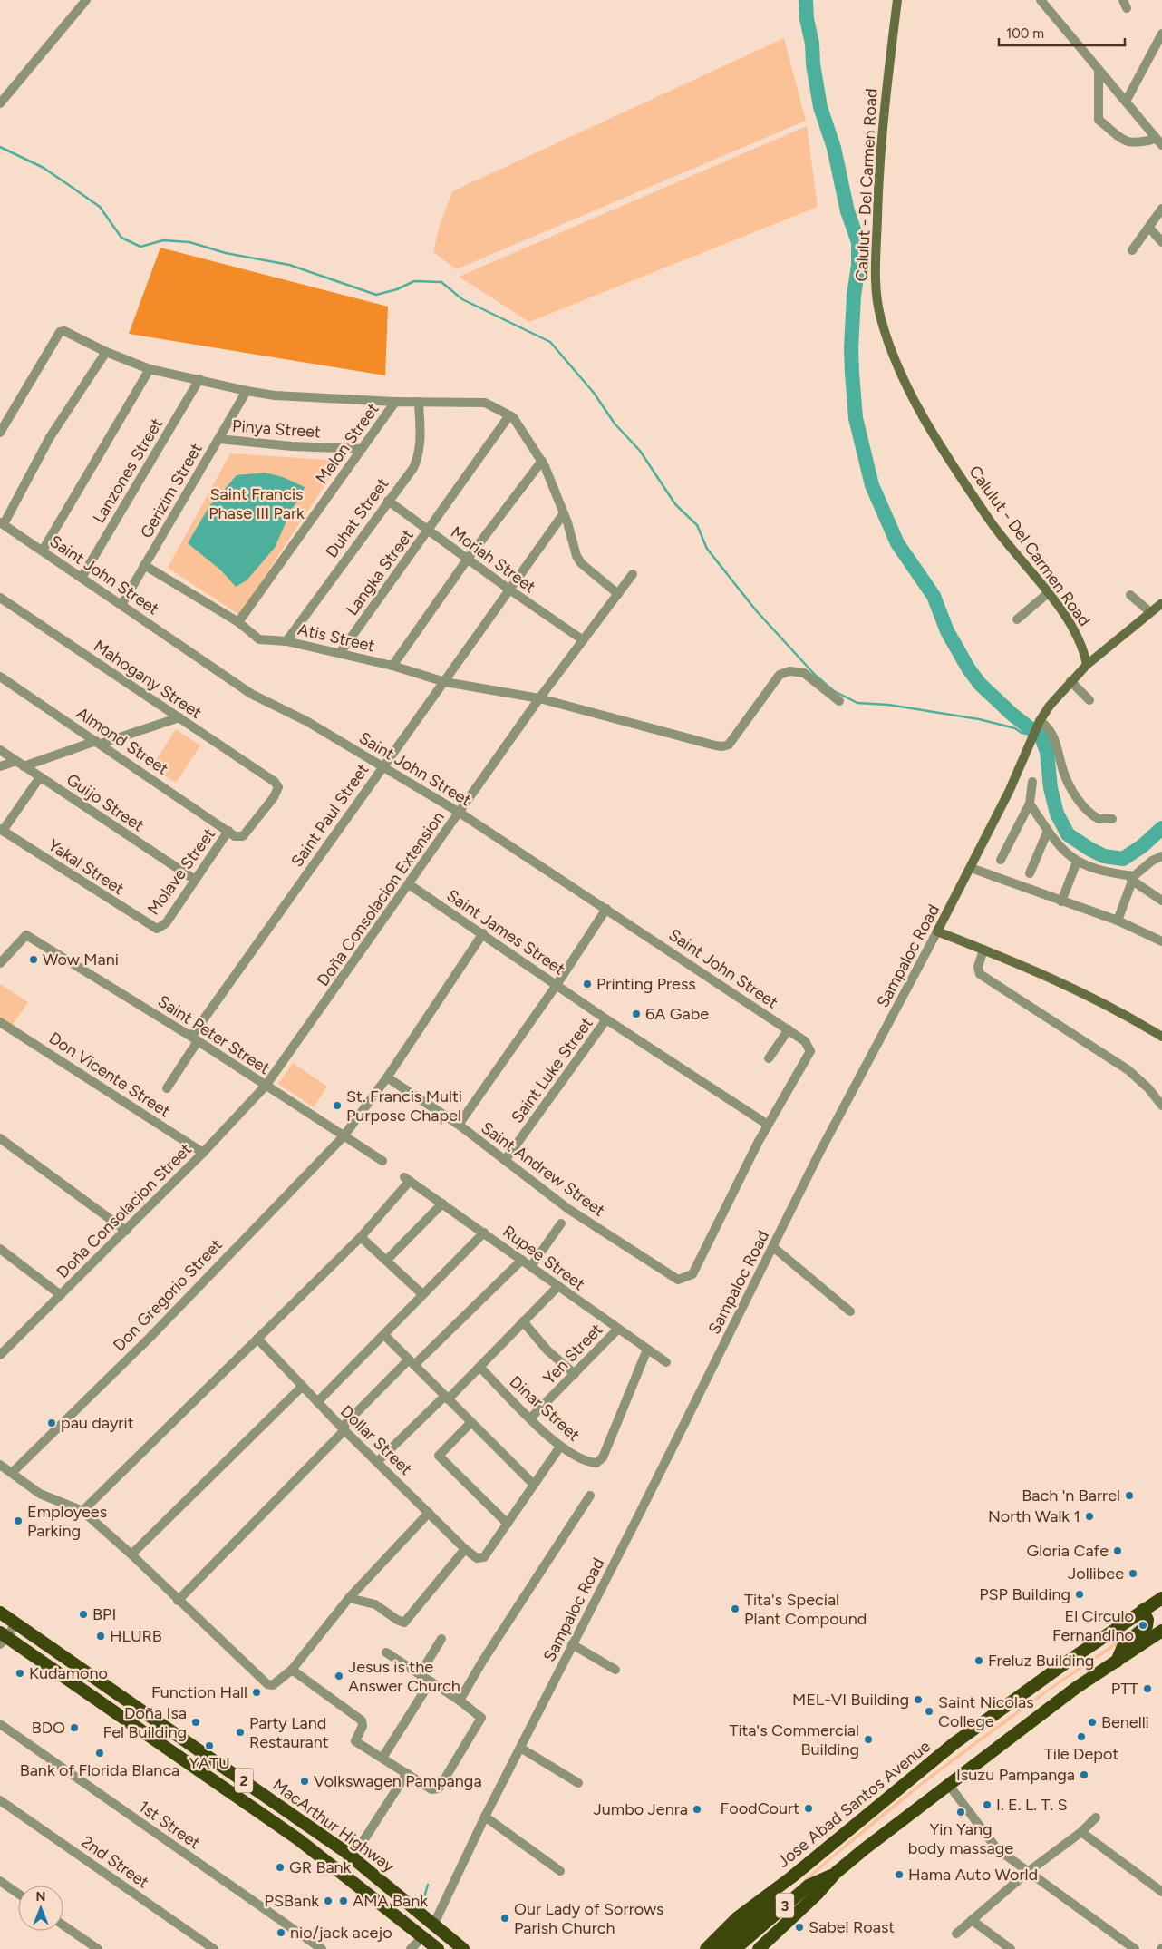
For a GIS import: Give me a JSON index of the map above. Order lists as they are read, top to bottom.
{
  "streets": {
    "highway": [
      "2",
      "Jose Abad Santos Avenue",
      "MacArthur Highway",
      "3"
    ],
    "main road": ["Calulut - Del Carmen Road", "Sampaloc Road"],
    "street": [
      "Pinya Street",
      "Melon Street",
      "Lanzones Street",
      "Gerizim Street",
      "Duhat Street",
      "Moriah Street",
      "Langka Street",
      "Saint John Street",
      "Atis Street",
      "Mahogany Street",
      "Almond Street",
      "Guijo Street",
      "Saint Paul Street",
      "Yakal Street",
      "Molave Street",
      "Doña Consolacion Extension",
      "Saint James Street",
      "Saint Peter Street",
      "Saint Luke Street",
      "Don Vicente Street",
      "Saint Andrew Street",
      "Doña Consolacion Street",
      "Rupee Street",
      "Don Gregorio Street",
      "Yen Street",
      "Dinar Street",
      "Dollar Street",
      "1st Street",
      "2nd Street"
    ]
  },
  "crossings": [
    ["Calulut - Del Carmen Road", "Sampaloc Road"],
    ["Pinya Street", "Melon Street"],
    ["Pinya Street", "Gerizim Street"],
    ["Melon Street", "Duhat Street"],
    ["Melon Street", "Langka Street"],
    ["Melon Street", "Atis Street"],
    ["Melon Street", "Saint Paul Street"],
    ["Melon Street", "Doña Consolacion Extension"],
    ["Lanzones Street", "Saint John Street"],
    ["Gerizim Street", "Saint John Street"],
    ["Gerizim Street", "Atis Street"],
    ["Duhat Street", "Moriah Street"],
    ["Duhat Street", "Atis Street"],
    ["Moriah Street", "Langka Street"],
    ["Moriah Street", "Saint Paul Street"],
    ["Moriah Street", "Doña Consolacion Extension"],
    ["Langka Street", "Atis Street"],
    ["Saint John Street", "Saint Paul Street"],
    ["Saint John Street", "Doña Consolacion Extension"],
    ["Saint John Street", "Saint James Street"],
    ["Saint John Street", "Saint Andrew Street"],
    ["Atis Street", "Saint Paul Street"],
    ["Atis Street", "Doña Consolacion Extension"],
    ["Mahogany Street", "Almond Street"],
    ["Mahogany Street", "Molave Street"],
    ["Almond Street", "Molave Street"],
    ["Guijo Street", "Molave Street"],
    ["Saint Paul Street", "Saint Peter Street"],
    ["Yakal Street", "Molave Street"],
    ["Doña Consolacion Extension", "Saint James Street"],
    ["Doña Consolacion Extension", "Saint Peter Street"],
    ["Doña Consolacion Extension", "Doña Consolacion Street"],
    ["Saint James Street", "Saint Luke Street"],
    ["Saint James Street", "Saint Andrew Street"],
    ["Saint James Street", "Don Gregorio Street"],
    ["Sampaloc Road", "MacArthur Highway"],
    ["Saint Peter Street", "Doña Consolacion Street"],
    ["Saint Peter Street", "Don Gregorio Street"],
    ["Saint Luke Street", "Saint Andrew Street"],
    ["Don Vicente Street", "Doña Consolacion Street"],
    ["Saint Andrew Street", "Don Gregorio Street"],
    ["Rupee Street", "Yen Street"],
    ["Rupee Street", "Dinar Street"],
    ["Yen Street", "Dinar Street"],
    ["Jose Abad Santos Avenue", "3"]
  ],
  "parks": ["Saint Francis Phase III Park"],
  "places": [
    "Wow Mani",
    "Printing Press",
    "6A Gabe",
    "St. Francis Multi Purpose Chapel",
    "pau dayrit",
    "Bach 'n Barrel",
    "North Walk 1",
    "Employees Parking",
    "Gloria Cafe",
    "Jollibee",
    "PSP Building",
    "Tita's Special Plant Compound",
    "BPI",
    "El Circulo Fernandino",
    "HLURB",
    "Freluz Building",
    "Kudamono",
    "Jesus is the Answer Church",
    "PTT",
    "Function Hall",
    "MEL-VI Building",
    "Saint Nicolas College",
    "Doña Isa Fel Building",
    "Benelli",
    "BDO",
    "Party Land Restaurant",
    "Tile Depot",
    "Tita's Commercial Building",
    "YATU",
    "Bank of Florida Blanca",
    "Isuzu Pampanga",
    "Volkswagen Pampanga",
    "I. E. L. T. S",
    "FoodCourt",
    "Jumbo Jenra",
    "Yin Yang body massage",
    "GR Bank",
    "Hama Auto World",
    "PSBank",
    "AMA Bank",
    "Our Lady of Sorrows Parish Church",
    "Sabel Roast",
    "nio/jack acejo"
  ],
  "scale_bar": "100 m",
  "north": "top"
}
